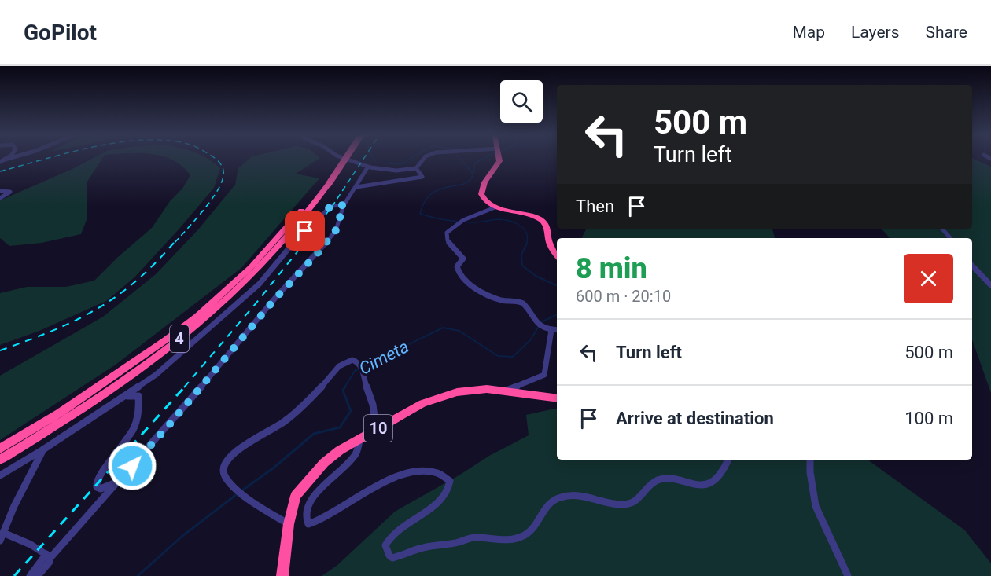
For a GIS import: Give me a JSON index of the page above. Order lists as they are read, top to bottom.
{
  "streets": {
    "highway": ["4", "10"]
  },
  "water": ["Cimeta"],
  "page": {
    "header": "GoPilot",
    "nav": ["Map", "Layers", "Share"],
    "turn": ["500 m", "Turn left"],
    "then": "Then",
    "heading": ["8 min", "600 m · 20:10"],
    "list": [
      {
        "name": "Turn left",
        "value": "500 m"
      },
      {
        "name": "Arrive at destination",
        "value": "100 m"
      }
    ]
  }
}
